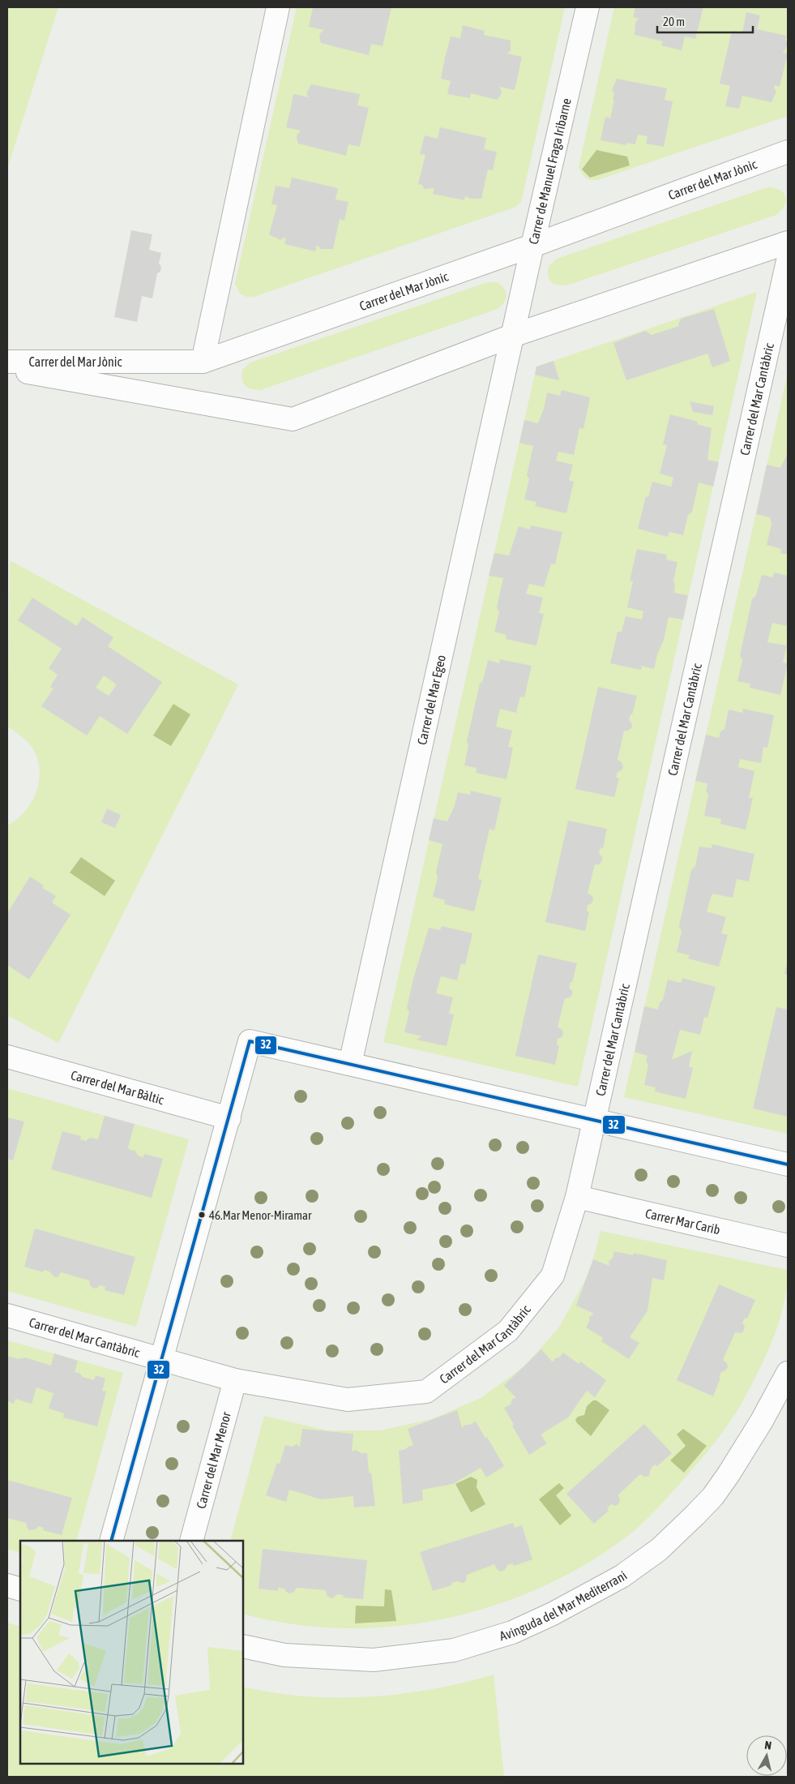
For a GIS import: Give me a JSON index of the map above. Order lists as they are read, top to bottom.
{
  "streets": {
    "street": [
      "Carrer de Manuel Fraga Iribarne",
      "Carrer del Mar Jònic",
      "Carrer del Mar Cantàbric",
      "Carrer del Mar Egeo",
      "Carrer del Mar Bàltic",
      "Carrer Mar Carib",
      "Carrer del Mar Menor",
      "Avinguda del Mar Mediterrani"
    ]
  },
  "crossings": [
    ["Carrer de Manuel Fraga Iribarne", "Carrer del Mar Jònic"],
    ["Carrer de Manuel Fraga Iribarne", "Carrer del Mar Egeo"],
    ["Carrer del Mar Jònic", "Carrer del Mar Egeo"],
    ["Carrer del Mar Cantàbric", "Carrer Mar Carib"],
    ["Carrer del Mar Cantàbric", "Carrer del Mar Menor"]
  ],
  "places": ["46.Mar Menor-Miramar"],
  "lines": ["transit line 32"],
  "scale_bar": "20 m",
  "north": "top"
}
